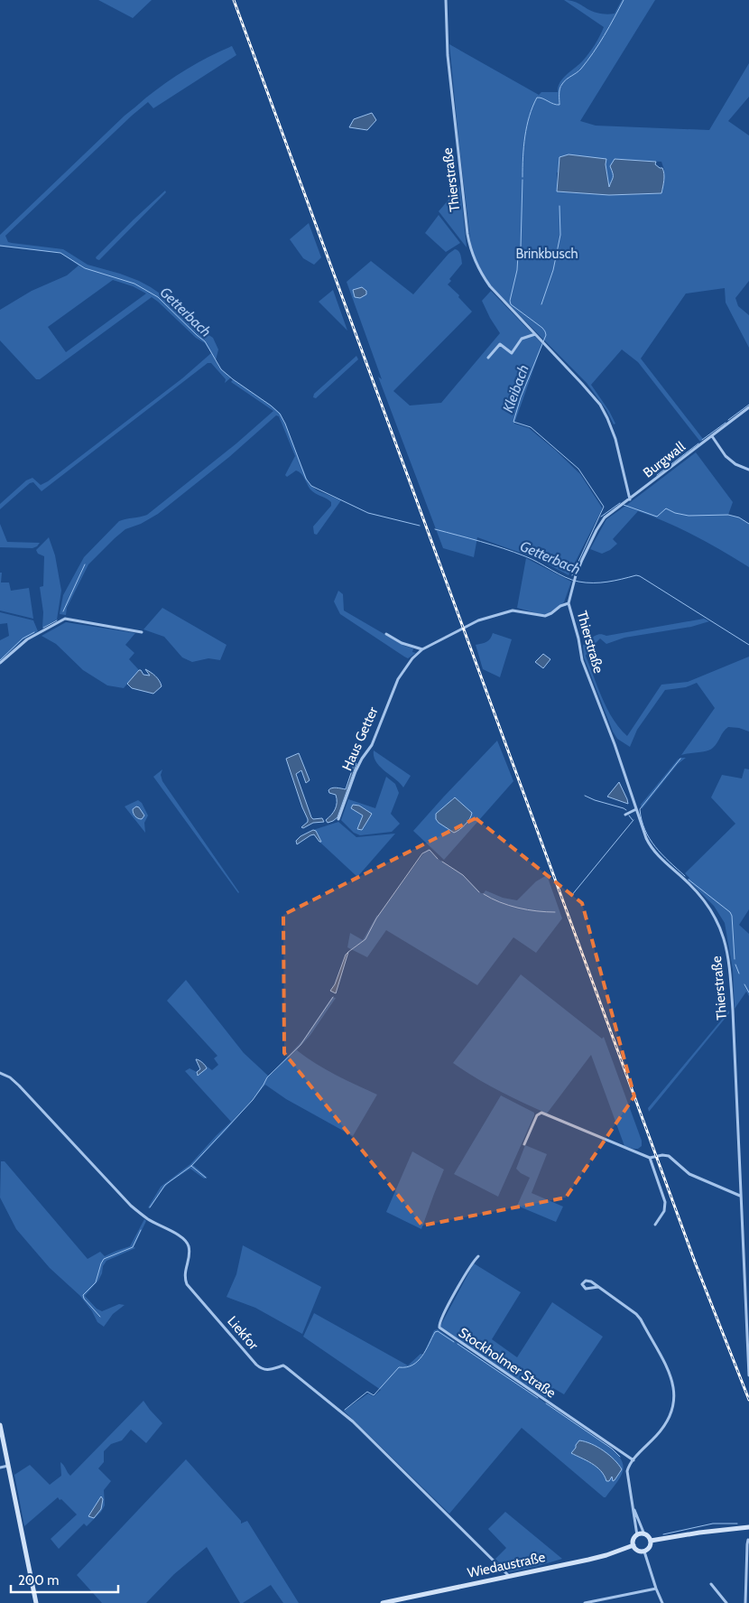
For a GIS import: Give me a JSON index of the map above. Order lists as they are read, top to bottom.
{
  "streets": {
    "main road": ["Wiedaustraße"],
    "street": [
      "Thierstraße",
      "Burgwall",
      "Haus Getter",
      "Liekfor",
      "Stockholmer Straße"
    ]
  },
  "crossings": [
    ["Thierstraße", "Burgwall"],
    ["Thierstraße", "Haus Getter"],
    ["Liekfor", "Wiedaustraße"]
  ],
  "water": ["Getterbach", "Kleibach"],
  "parks": ["Brinkbusch"],
  "scale_bar": "200 m"
}
